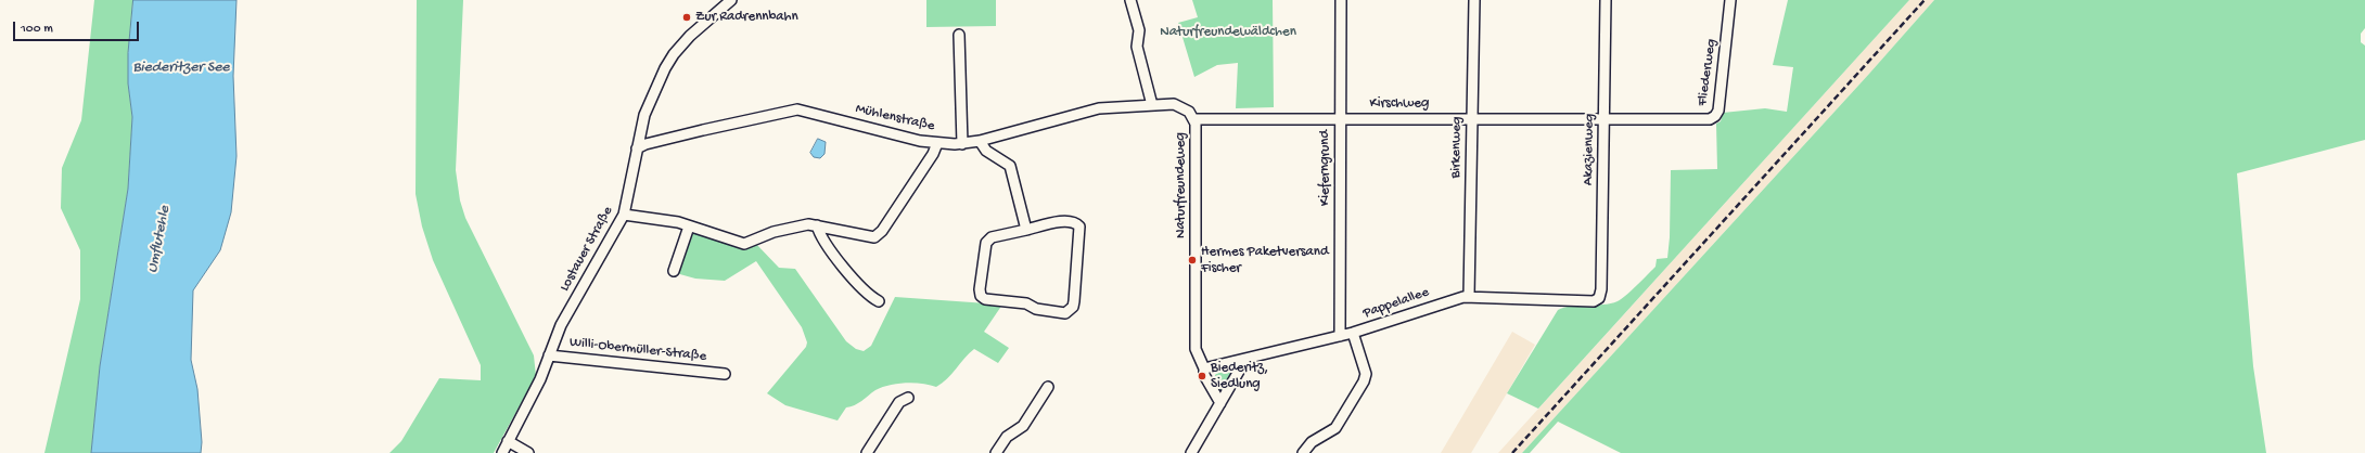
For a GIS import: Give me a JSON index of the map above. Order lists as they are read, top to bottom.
{
  "streets": {
    "street": [
      "Fliederweg",
      "Kirschweg",
      "Mühlenstraße",
      "Birkenweg",
      "Akazienweg",
      "Kieferngrund",
      "Naturfreundeweg",
      "Lostauer Straße",
      "Pappelallee",
      "Willi-Obermüller-Straße"
    ]
  },
  "crossings": [
    ["Fliederweg", "Kirschweg"],
    ["Fliederweg", "Akazienweg"],
    ["Kirschweg", "Mühlenstraße"],
    ["Kirschweg", "Birkenweg"],
    ["Kirschweg", "Akazienweg"],
    ["Kirschweg", "Kieferngrund"],
    ["Kirschweg", "Naturfreundeweg"],
    ["Mühlenstraße", "Naturfreundeweg"],
    ["Mühlenstraße", "Lostauer Straße"],
    ["Birkenweg", "Pappelallee"],
    ["Akazienweg", "Pappelallee"],
    ["Kieferngrund", "Pappelallee"],
    ["Naturfreundeweg", "Pappelallee"],
    ["Lostauer Straße", "Willi-Obermüller-Straße"]
  ],
  "water": ["Biederitzer See", "Umflutehle"],
  "parks": ["Naturfreundewäldchen"],
  "places": ["Zur Radrennbahn", "Hermes Paketversand Fischer", "Biederitz, Siedlung"],
  "scale_bar": "100 m"
}
